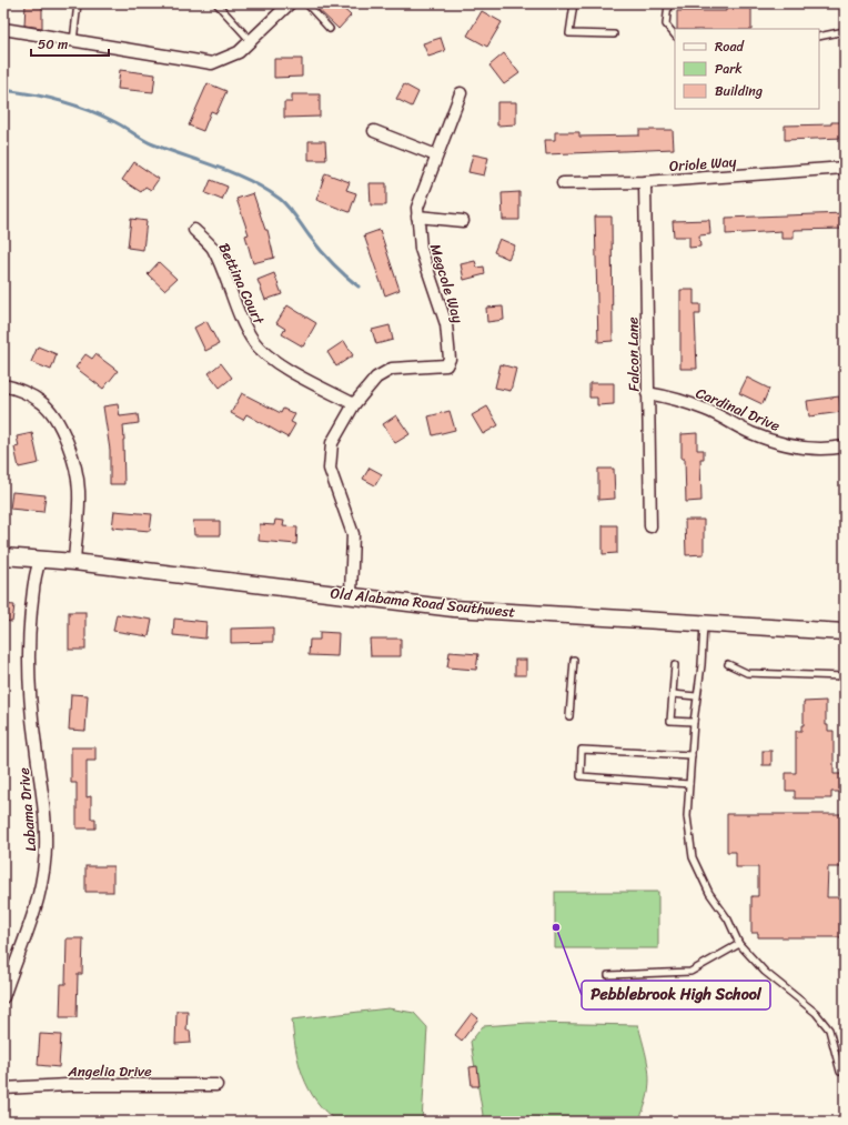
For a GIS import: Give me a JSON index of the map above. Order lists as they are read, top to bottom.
{
  "streets": {
    "street": [
      "Oriole Way",
      "Bettina Court",
      "Megcole Way",
      "Falcon Lane",
      "Cardinal Drive",
      "Old Alabama Road Southwest",
      "Labama Drive",
      "Angelia Drive"
    ]
  },
  "crossings": [
    ["Oriole Way", "Falcon Lane"],
    ["Bettina Court", "Megcole Way"],
    ["Megcole Way", "Old Alabama Road Southwest"],
    ["Falcon Lane", "Cardinal Drive"],
    ["Old Alabama Road Southwest", "Labama Drive"]
  ],
  "places": ["Pebblebrook High School"],
  "legend": ["Road", "Park", "Building"],
  "scale_bar": "50 m"
}
